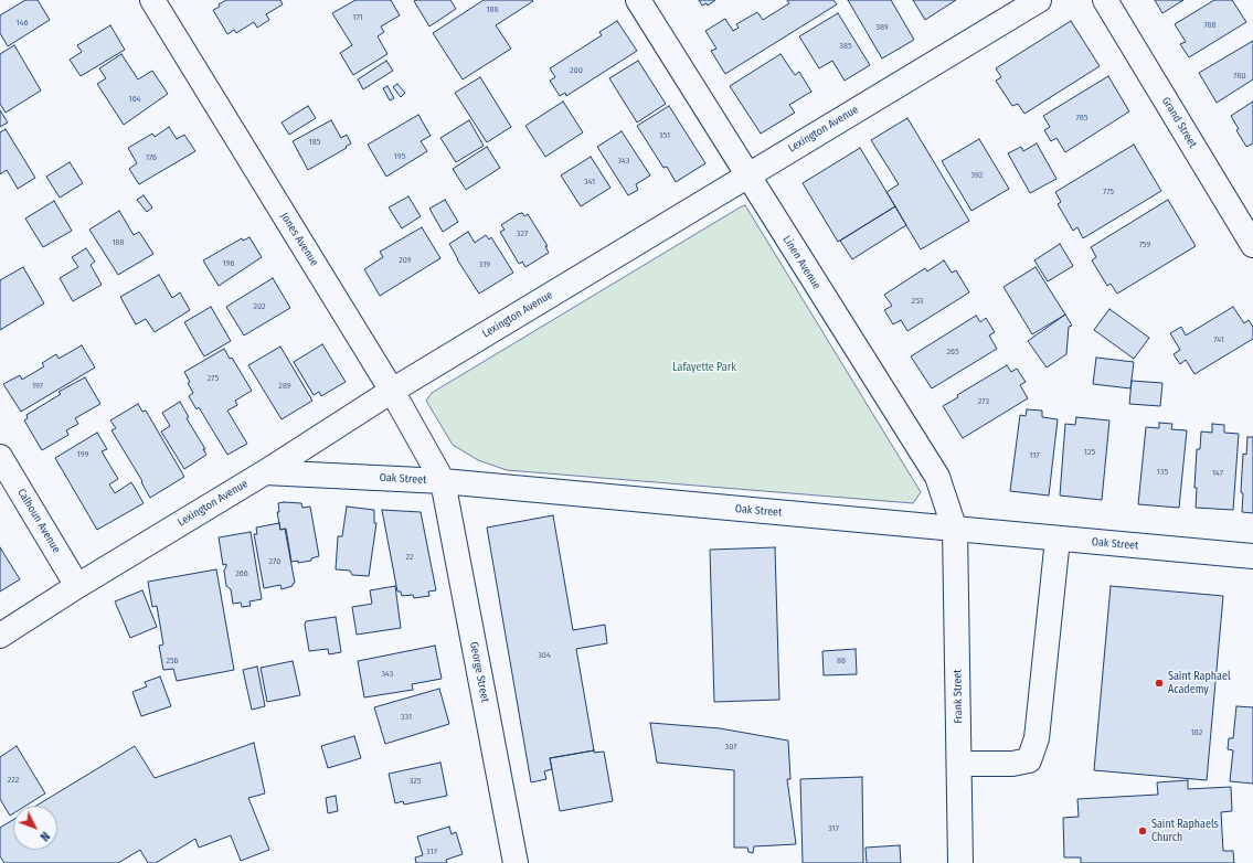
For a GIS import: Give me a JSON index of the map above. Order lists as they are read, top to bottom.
{
  "streets": {
    "street": [
      "Grand Street",
      "Lexington Avenue",
      "Jones Avenue",
      "Linen Avenue",
      "Oak Street",
      "Calhoun Avenue",
      "George Street",
      "Frank Street"
    ]
  },
  "crossings": [
    ["Lexington Avenue", "Jones Avenue"],
    ["Lexington Avenue", "Linen Avenue"],
    ["Lexington Avenue", "Oak Street"],
    ["Lexington Avenue", "Calhoun Avenue"],
    ["Jones Avenue", "Oak Street"],
    ["Jones Avenue", "George Street"],
    ["Linen Avenue", "Oak Street"],
    ["Linen Avenue", "Frank Street"],
    ["Oak Street", "George Street"],
    ["Oak Street", "Frank Street"]
  ],
  "parks": ["Lafayette Park"],
  "places": ["Saint Raphael Academy", "Saint Raphaels Church"],
  "house_numbers": [
    "188",
    "171",
    "146",
    "788",
    "389",
    "385",
    "200",
    "780",
    "164",
    "785",
    "351",
    "185",
    "195",
    "176",
    "343",
    "392",
    "341",
    "775",
    "327",
    "188",
    "759",
    "209",
    "196",
    "319",
    "253",
    "202",
    "741",
    "265",
    "275",
    "197",
    "289",
    "273",
    "125",
    "199",
    "117",
    "135",
    "147",
    "22",
    "270",
    "266",
    "304",
    "256",
    "86",
    "343",
    "331",
    "162",
    "307",
    "222",
    "325",
    "317",
    "317"
  ],
  "north": "bottom right"
}
